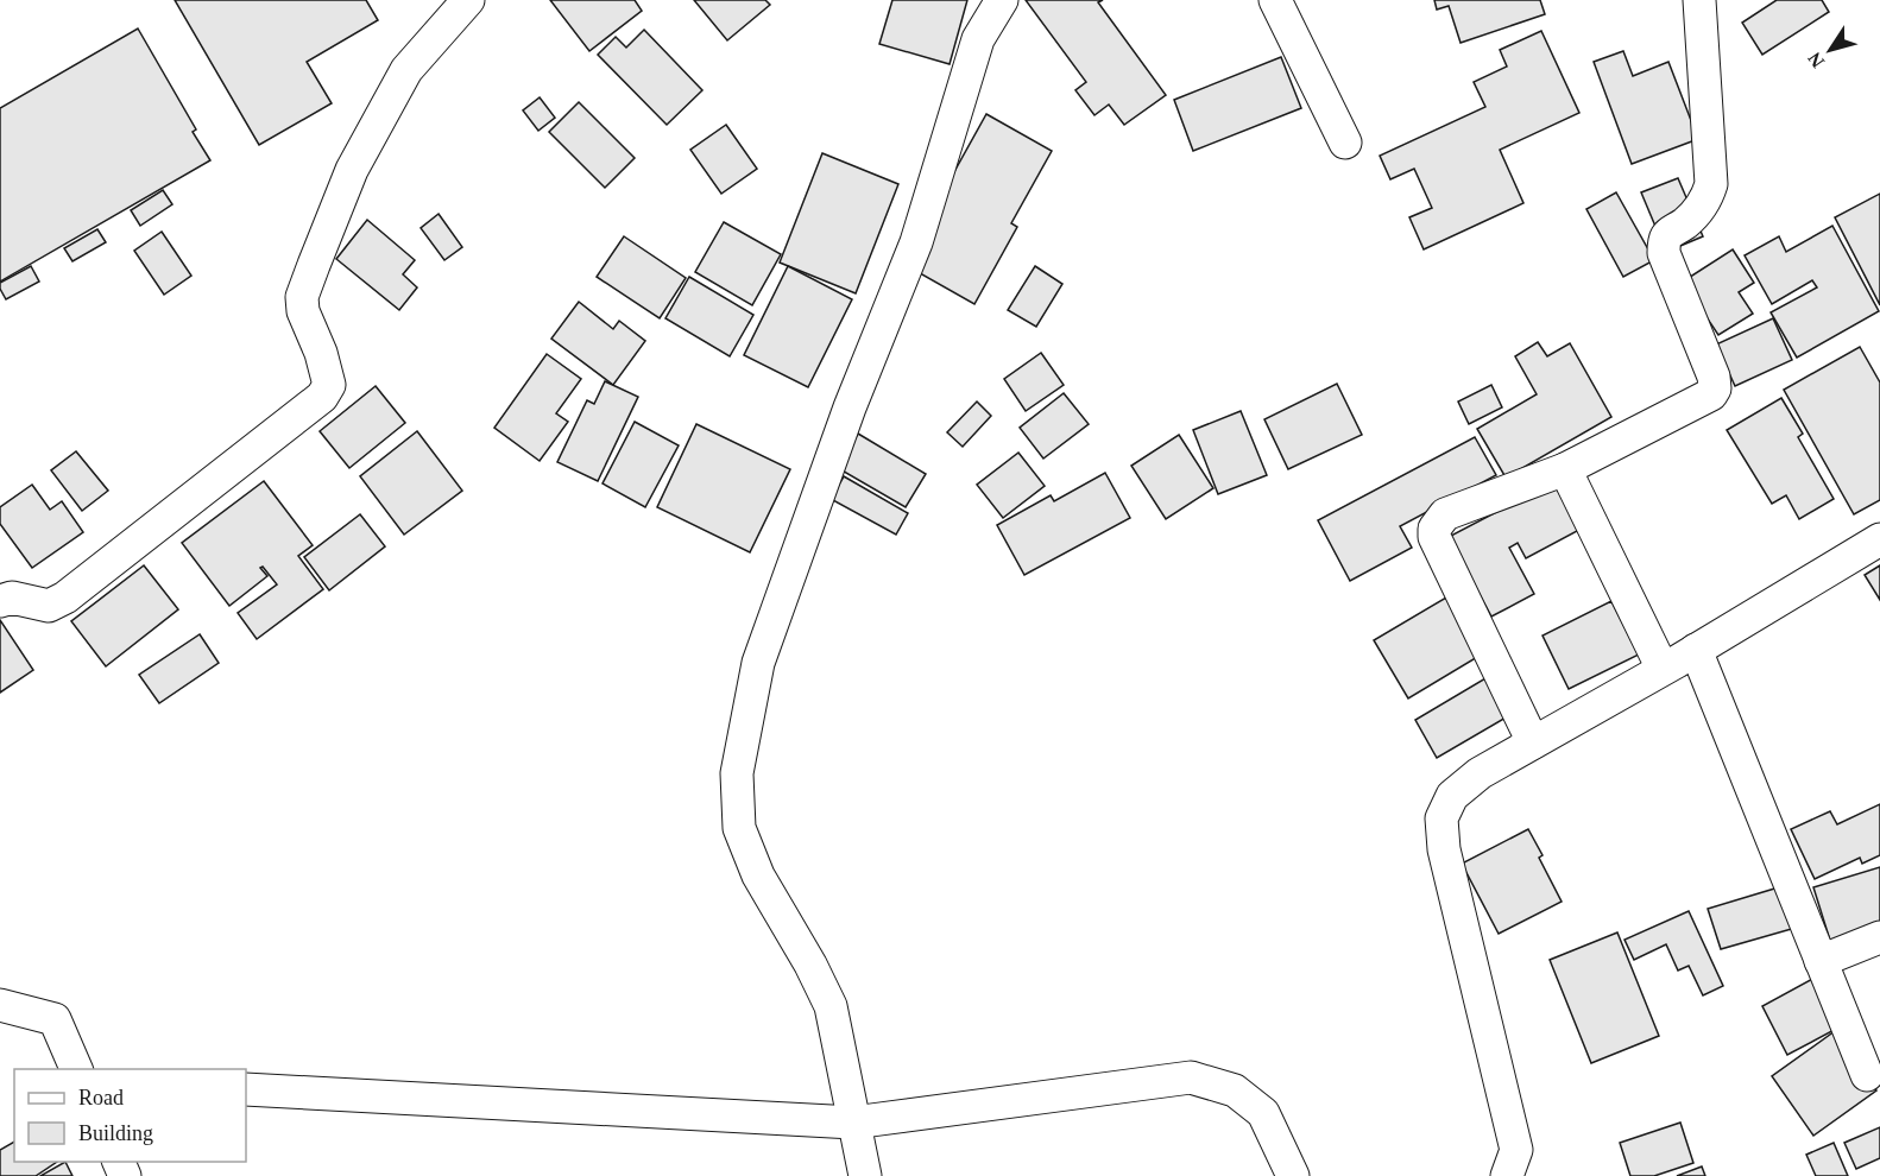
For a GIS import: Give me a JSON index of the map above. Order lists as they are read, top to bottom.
{
  "legend": ["Road", "Building"],
  "north": "bottom left"
}
